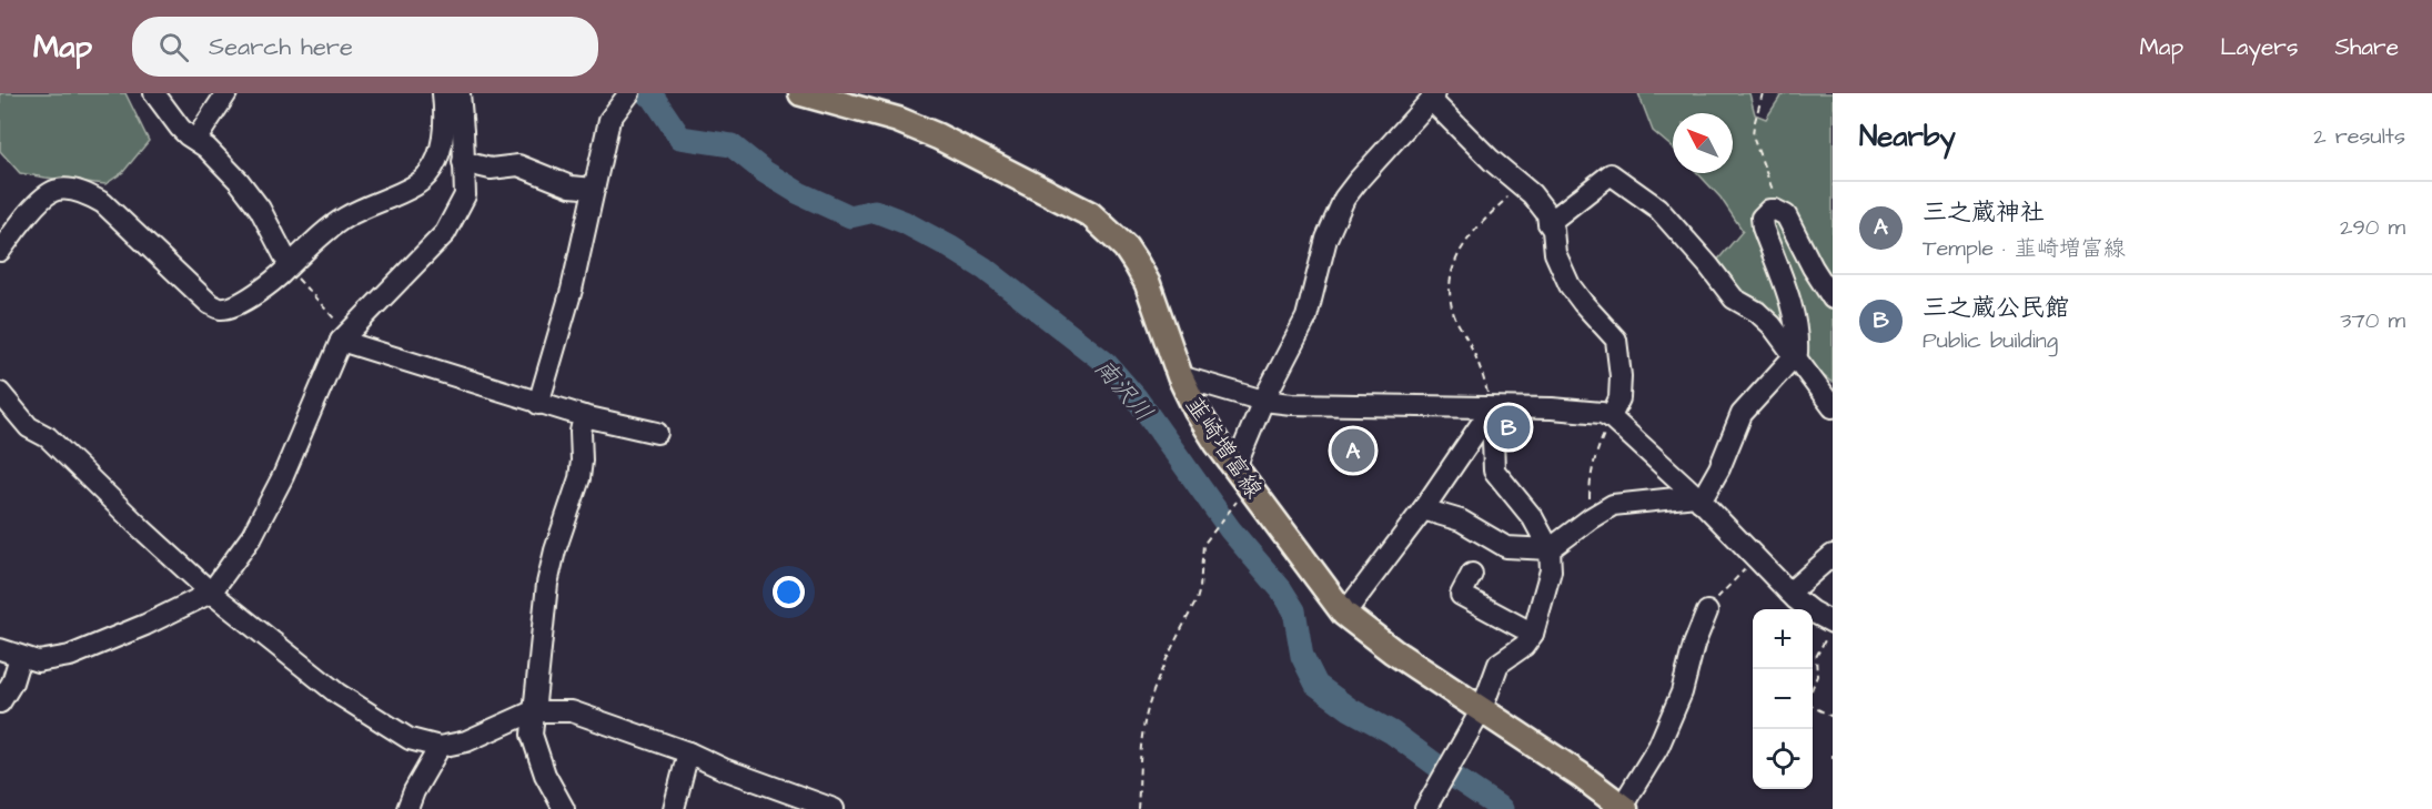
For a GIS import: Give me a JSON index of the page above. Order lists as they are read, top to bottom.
{
  "streets": {
    "main road": ["韮崎増富線"]
  },
  "water": ["南沢川"],
  "north": "top left",
  "page": {
    "header": "Map",
    "search": "Search here",
    "nav": ["Map", "Layers", "Share"],
    "heading": ["Nearby", "2 results"],
    "list": [
      {
        "mark": "A",
        "name": "三之蔵神社",
        "note": "Temple · 韮崎増富線",
        "value": "290 m"
      },
      {
        "mark": "B",
        "name": "三之蔵公民館",
        "note": "Public building",
        "value": "370 m"
      }
    ],
    "pins": ["B", "A"],
    "map_buttons": ["+", "−"]
  }
}
